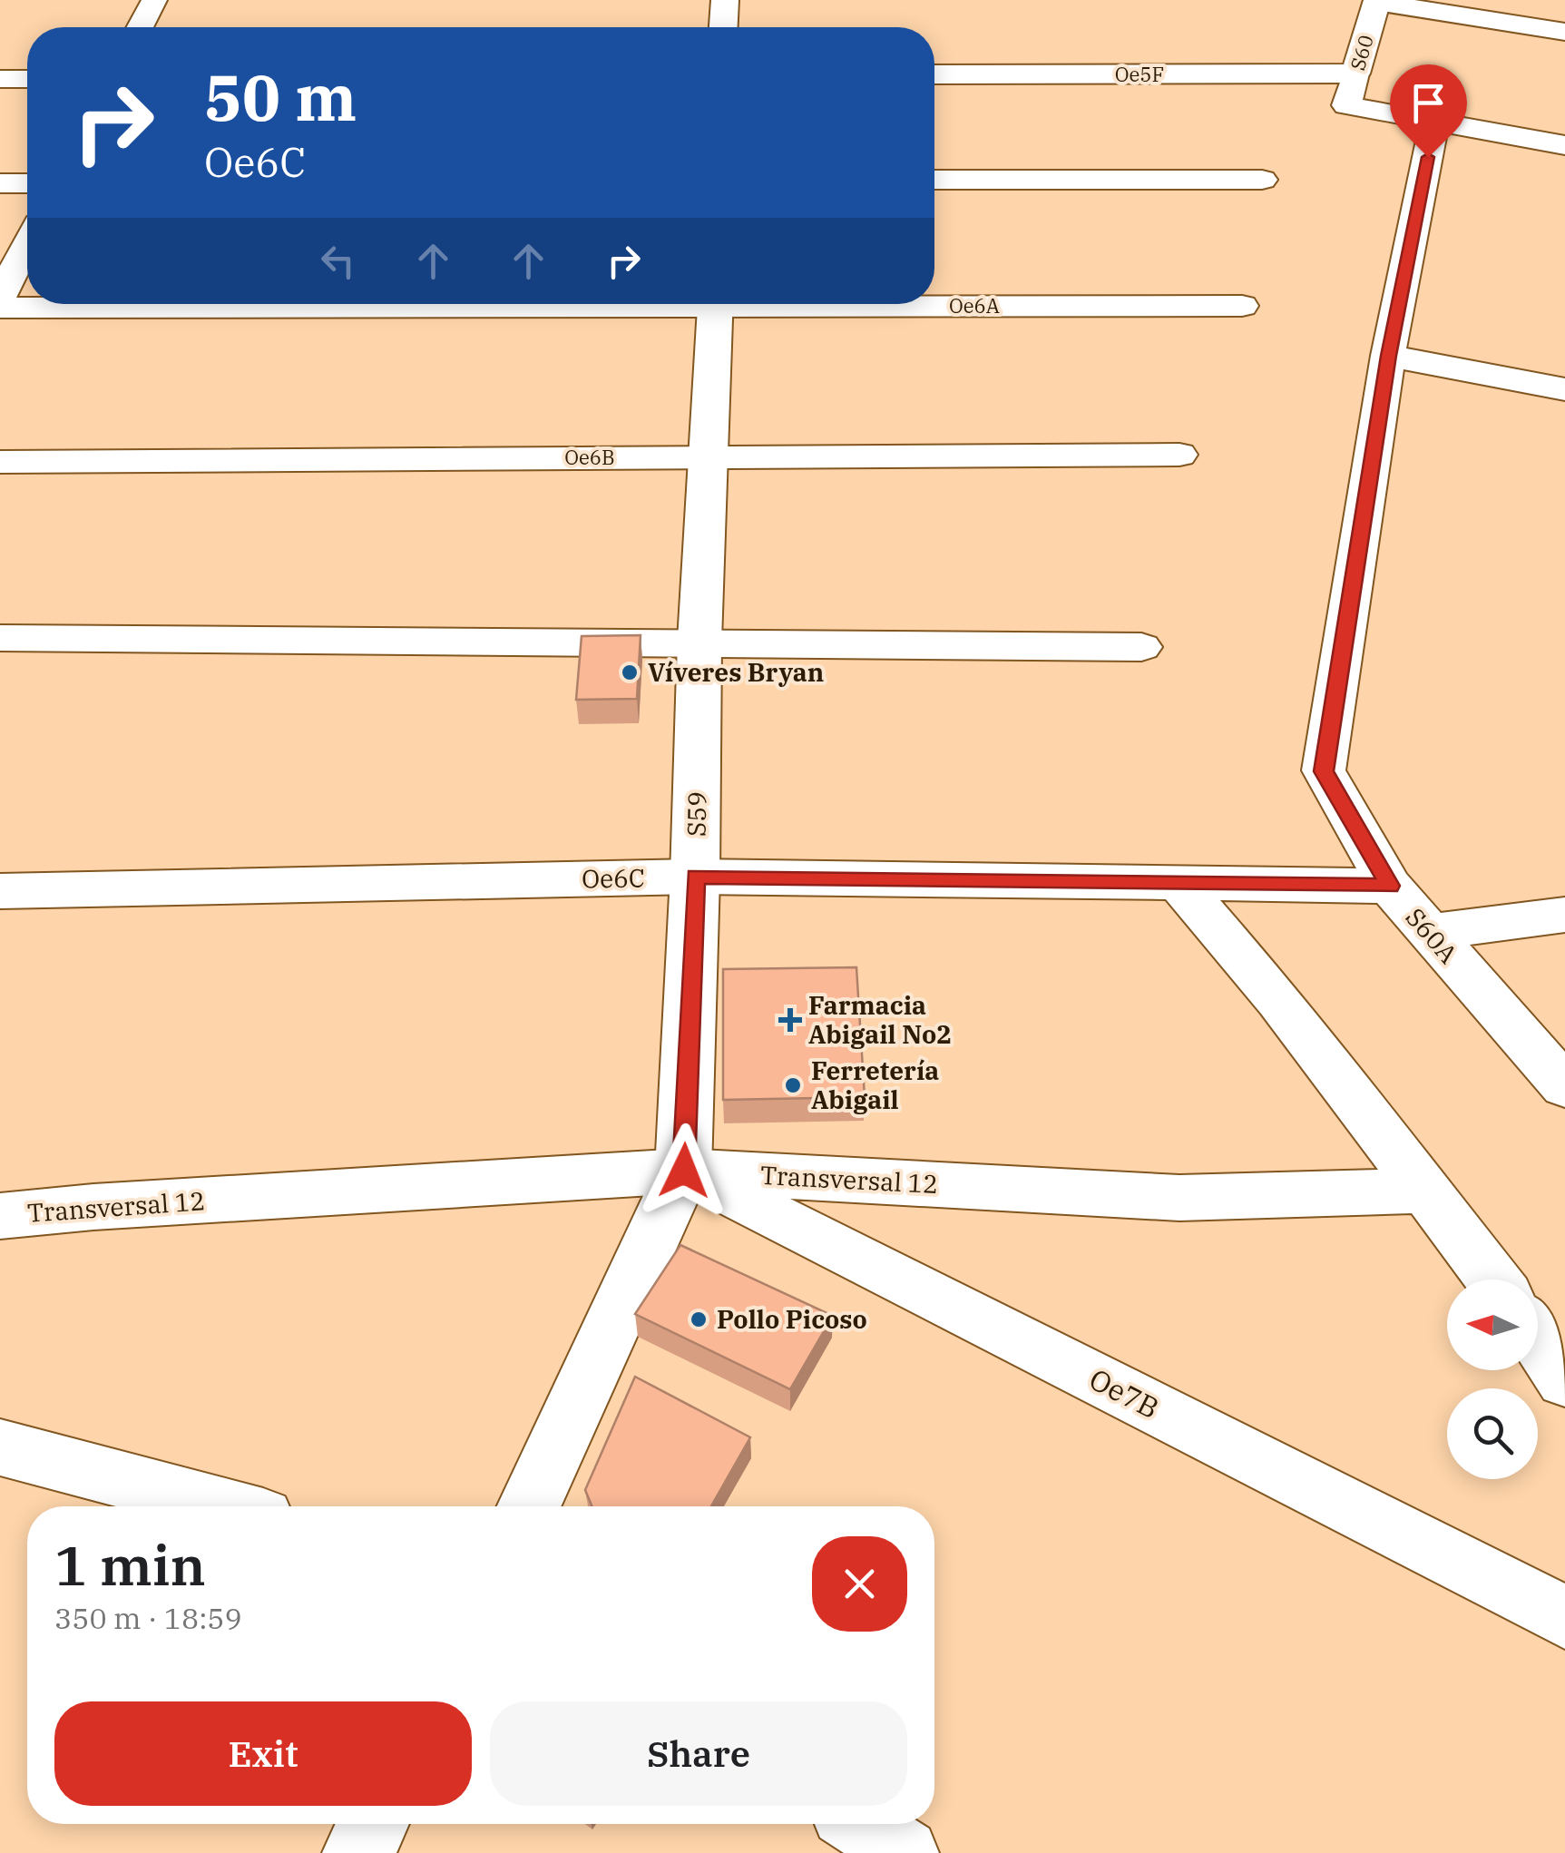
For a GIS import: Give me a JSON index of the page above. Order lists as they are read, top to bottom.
{
  "streets": {
    "street": [
      "S60",
      "Oe5F",
      "Oe6A",
      "Oe6B",
      "S59",
      "Oe6C",
      "S60A",
      "Transversal 12",
      "Oe7B"
    ]
  },
  "crossings": [
    ["S60", "Oe5F"],
    ["S60", "S60A"],
    ["Oe6B", "S59"],
    ["S59", "Oe6C"],
    ["S59", "Transversal 12"],
    ["S59", "Oe7B"],
    ["Oe6C", "S60A"],
    ["Transversal 12", "Oe7B"]
  ],
  "places": {
    "other": ["Víveres Bryan", "Ferretería Abigail", "Pollo Picoso"],
    "health": ["Farmacia Abigail No2"]
  },
  "north": "left",
  "page": {
    "turn": ["50 m", "Oe6C"],
    "heading": ["1 min", "350 m · 18:59"],
    "buttons": ["Exit", "Share"]
  }
}
